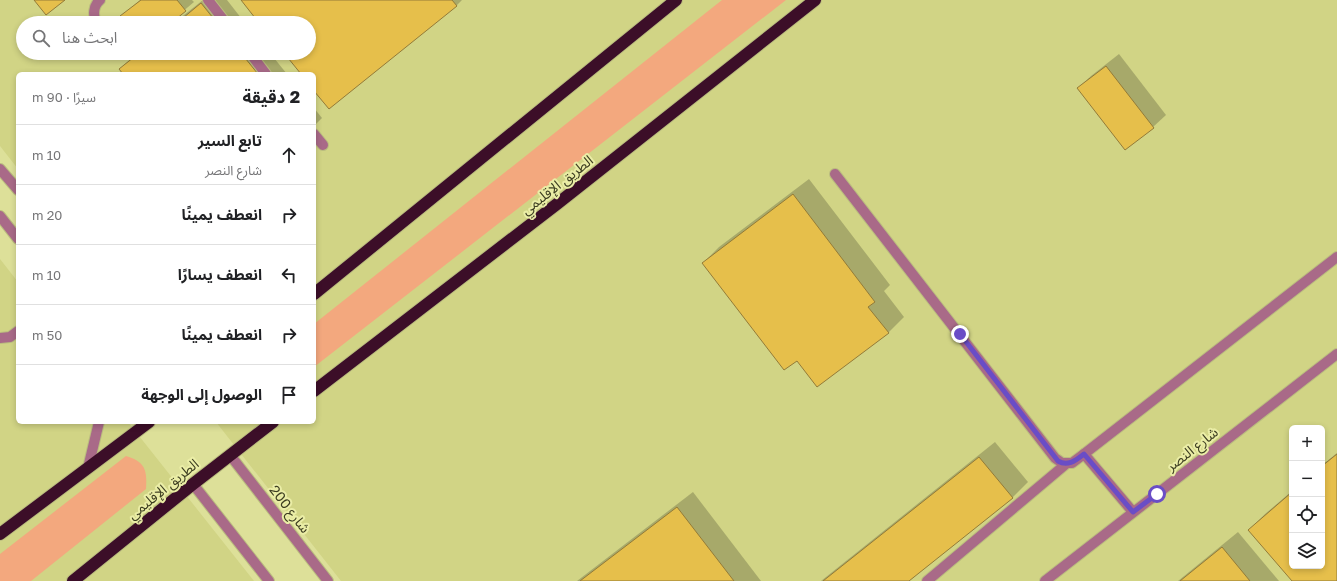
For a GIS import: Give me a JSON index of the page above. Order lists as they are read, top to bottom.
{
  "streets": {
    "highway": ["الطريق الإقليمي"],
    "street": ["شارع النصر", "شارع 200"]
  },
  "crossings": [
    ["الطريق الإقليمي", "شارع 200"]
  ],
  "page": {
    "search": "ابحث هنا",
    "heading": ["2 دقيقة", "سيرًا · 90 m"],
    "list": [
      ["تابع السير", "شارع النصر", "10 m"],
      ["انعطف يمينًا", "20 m"],
      ["انعطف يسارًا", "10 m"],
      ["انعطف يمينًا", "50 m"],
      "الوصول إلى الوجهة"
    ],
    "map_buttons": ["+", "−"]
  }
}
